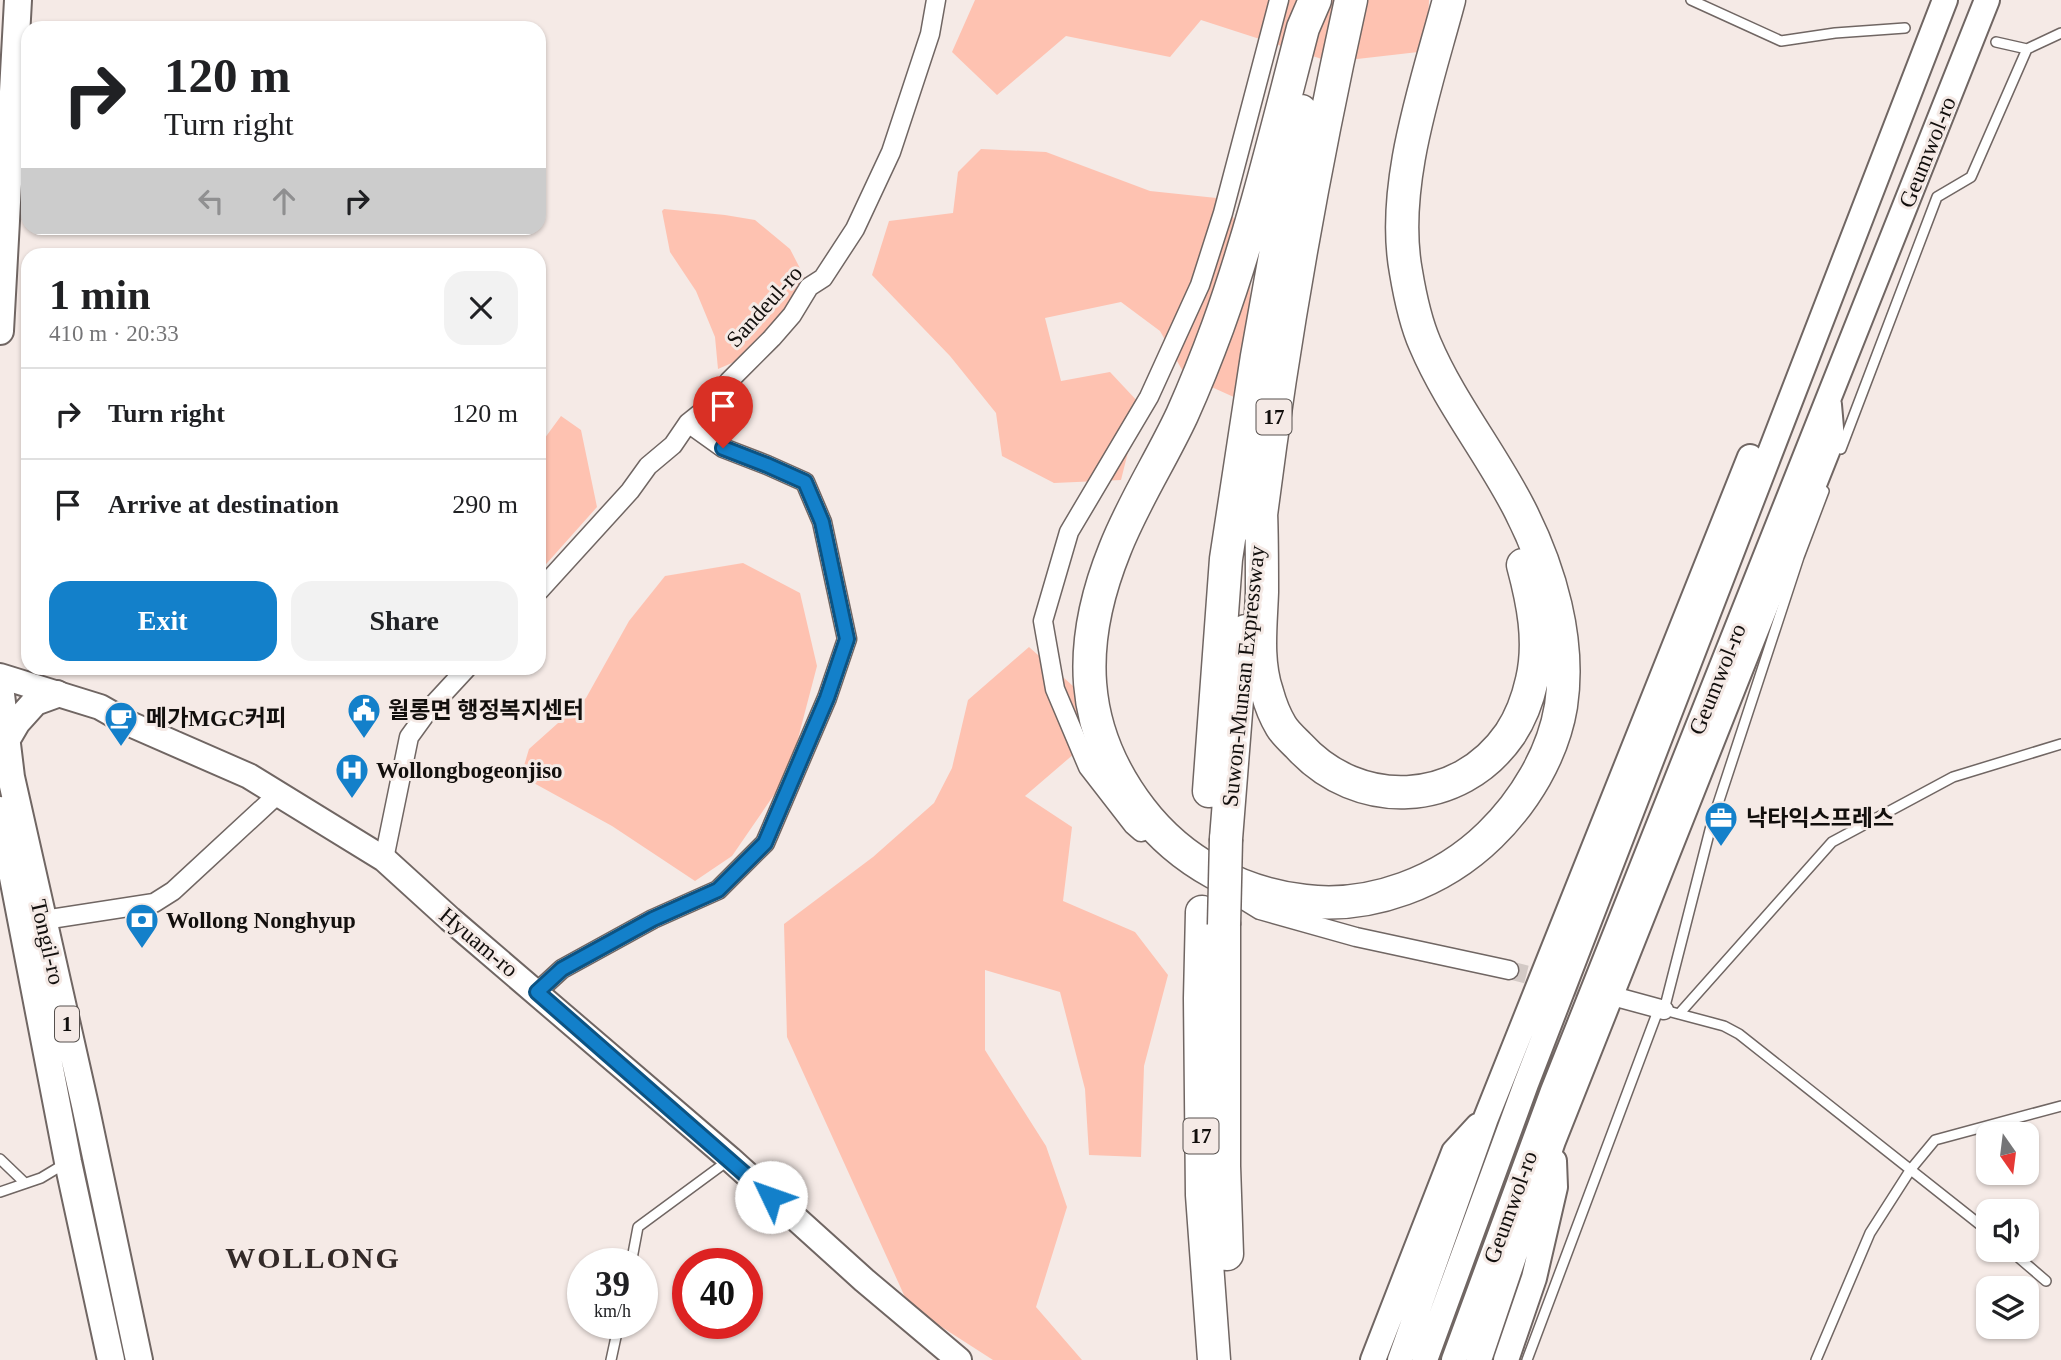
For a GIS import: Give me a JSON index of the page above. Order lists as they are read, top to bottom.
{
  "streets": {
    "highway": ["17", "Suwon-Munsan Expressway"],
    "main road": [
      "Geumwol-ro",
      "Tongil-ro",
      "Hyuam-ro",
      "1"
    ],
    "street": ["Sandeul-ro"]
  },
  "districts": ["WOLLONG"],
  "places": {
    "public building": ["월롱면 행정복지센터"],
    "cafe": ["메가MGC커피"],
    "hospital": ["Wollongbogeonjiso"],
    "office": ["낙타익스프레스"],
    "bank": ["Wollong Nonghyup"]
  },
  "north": "bottom",
  "page": {
    "turn": ["120 m", "Turn right"],
    "heading": ["1 min", "410 m · 20:33"],
    "list": [
      {
        "name": "Turn right",
        "value": "120 m"
      },
      {
        "name": "Arrive at destination",
        "value": "290 m"
      }
    ],
    "buttons": ["Exit", "Share"],
    "speed": "39 km/h",
    "limit": "40"
  }
}
